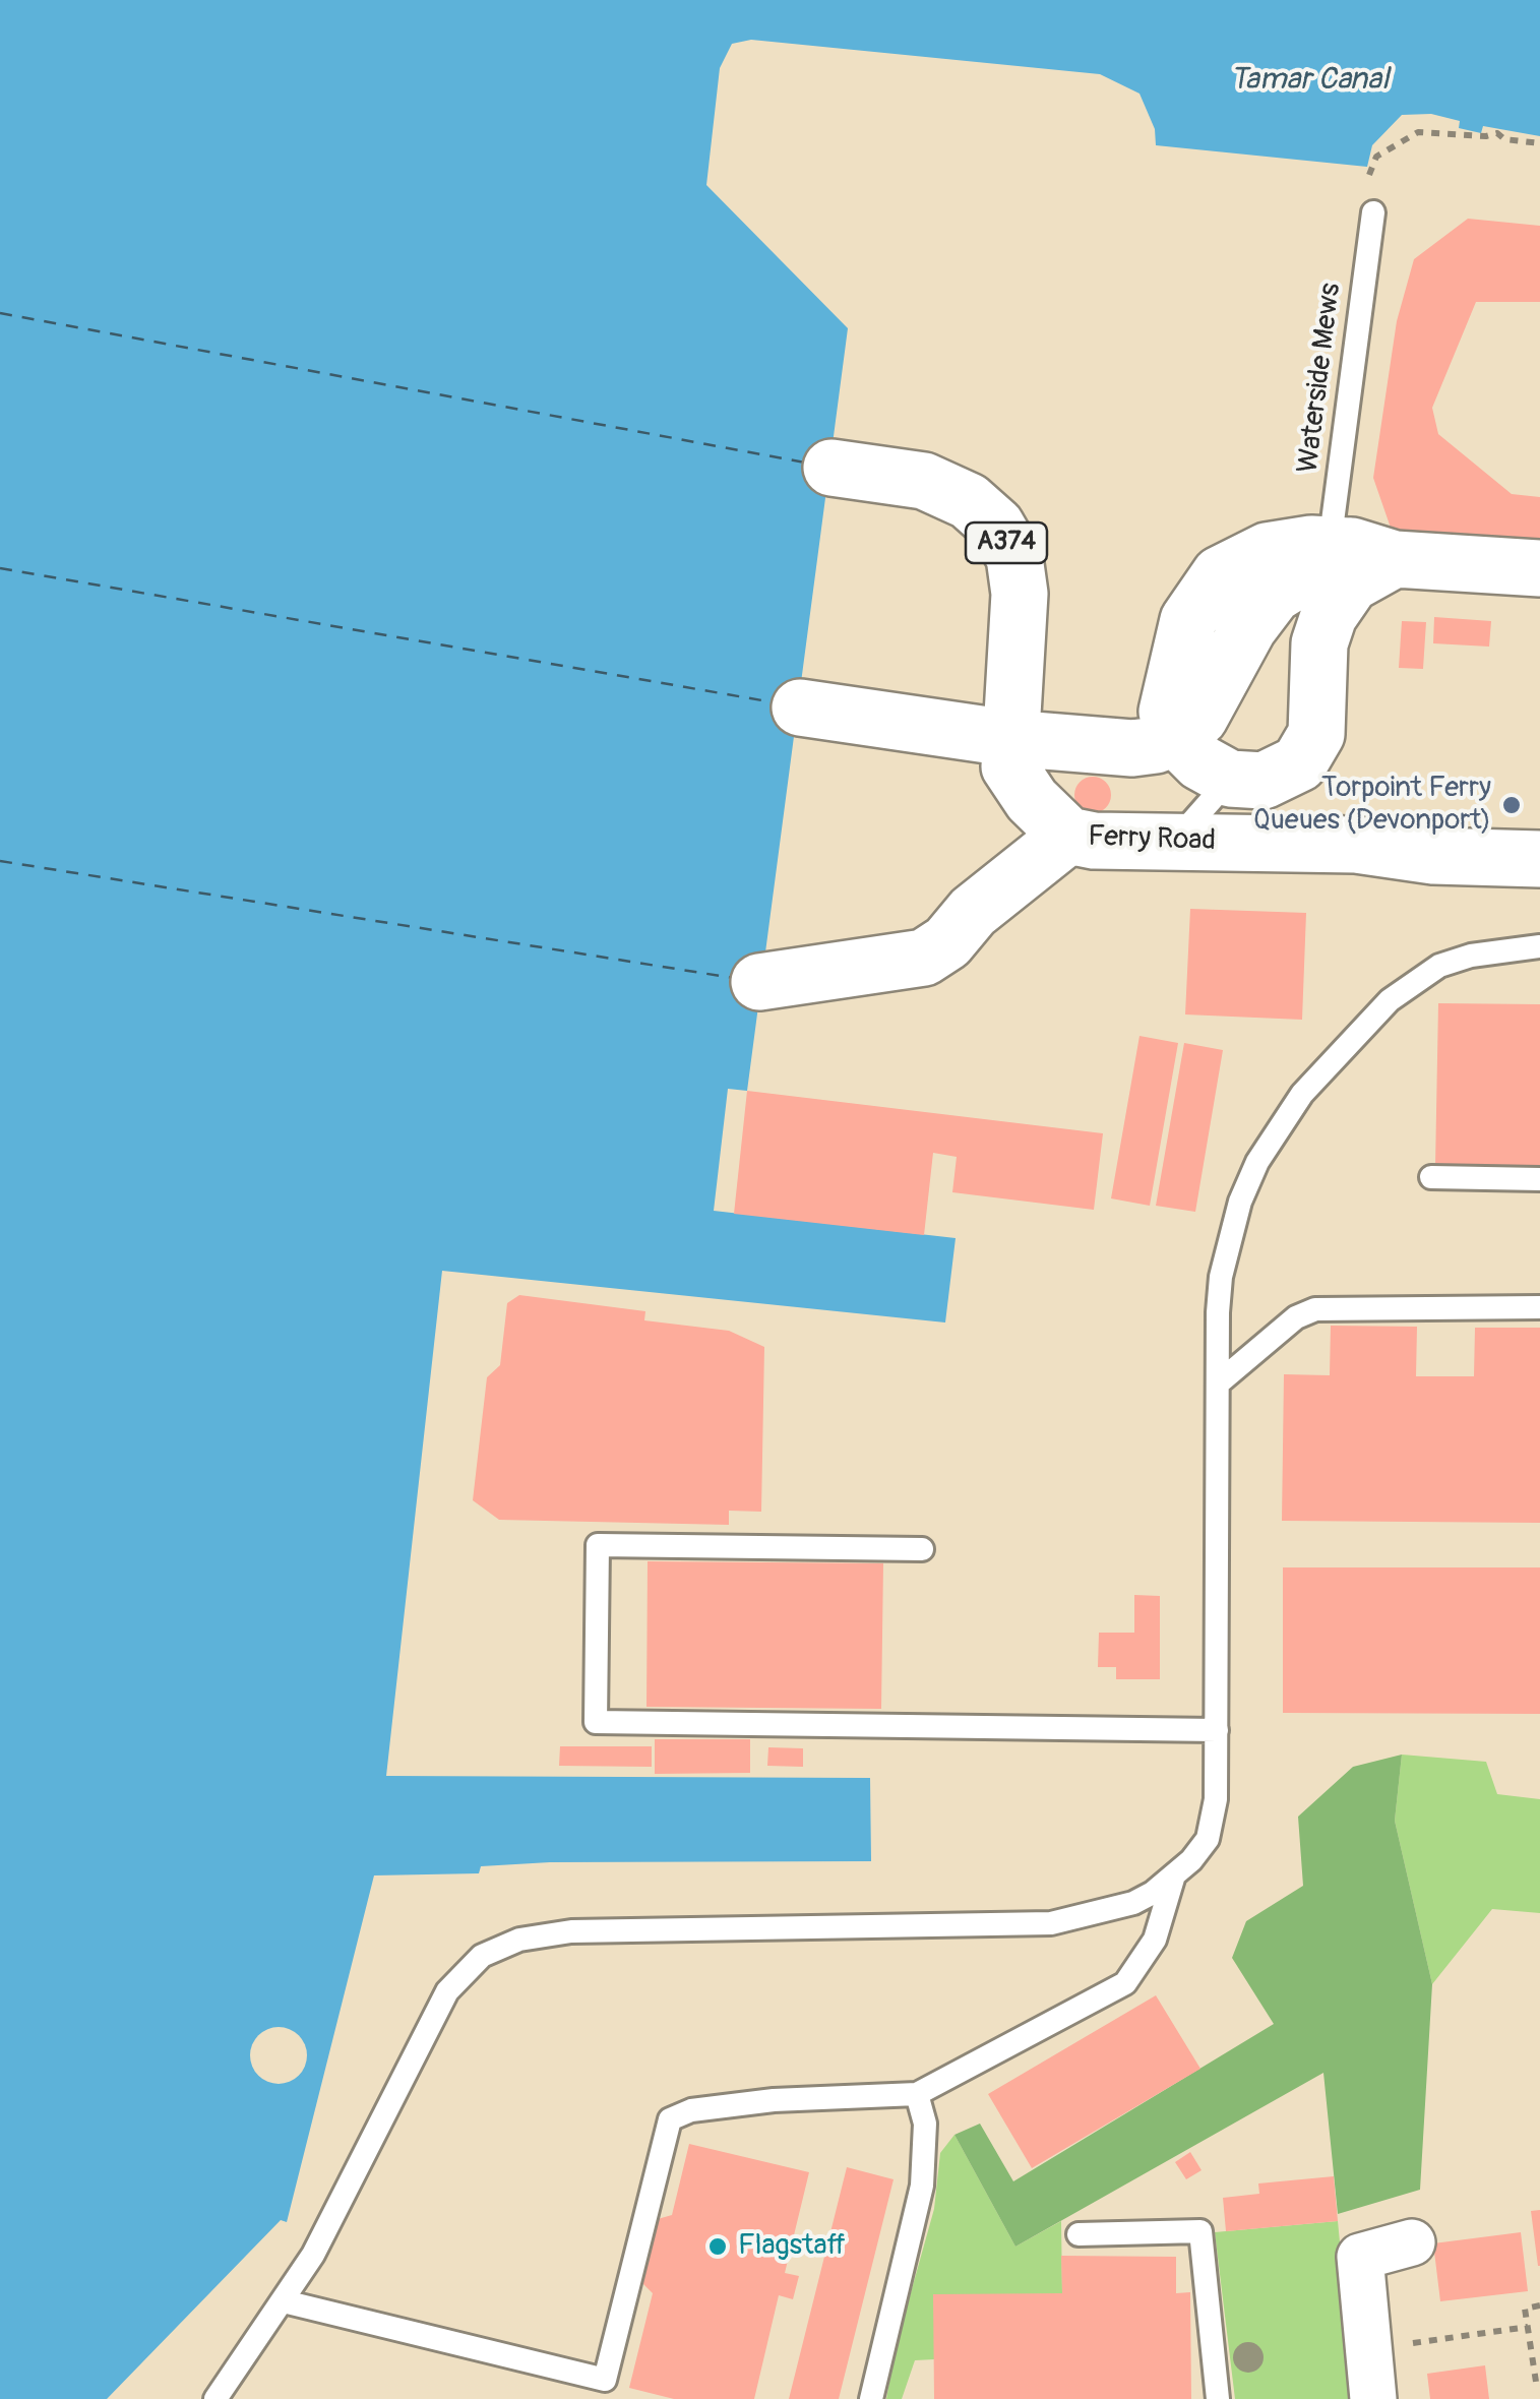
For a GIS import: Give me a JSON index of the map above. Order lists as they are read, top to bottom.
{
  "streets": {
    "main road": ["A374", "Ferry Road"],
    "lane": ["Waterside Mews"]
  },
  "crossings": [
    ["A374", "Ferry Road"]
  ],
  "water": ["Tamar Canal"],
  "places": ["Torpoint Ferry Queues (Devonport)", "Flagstaff"]
}
